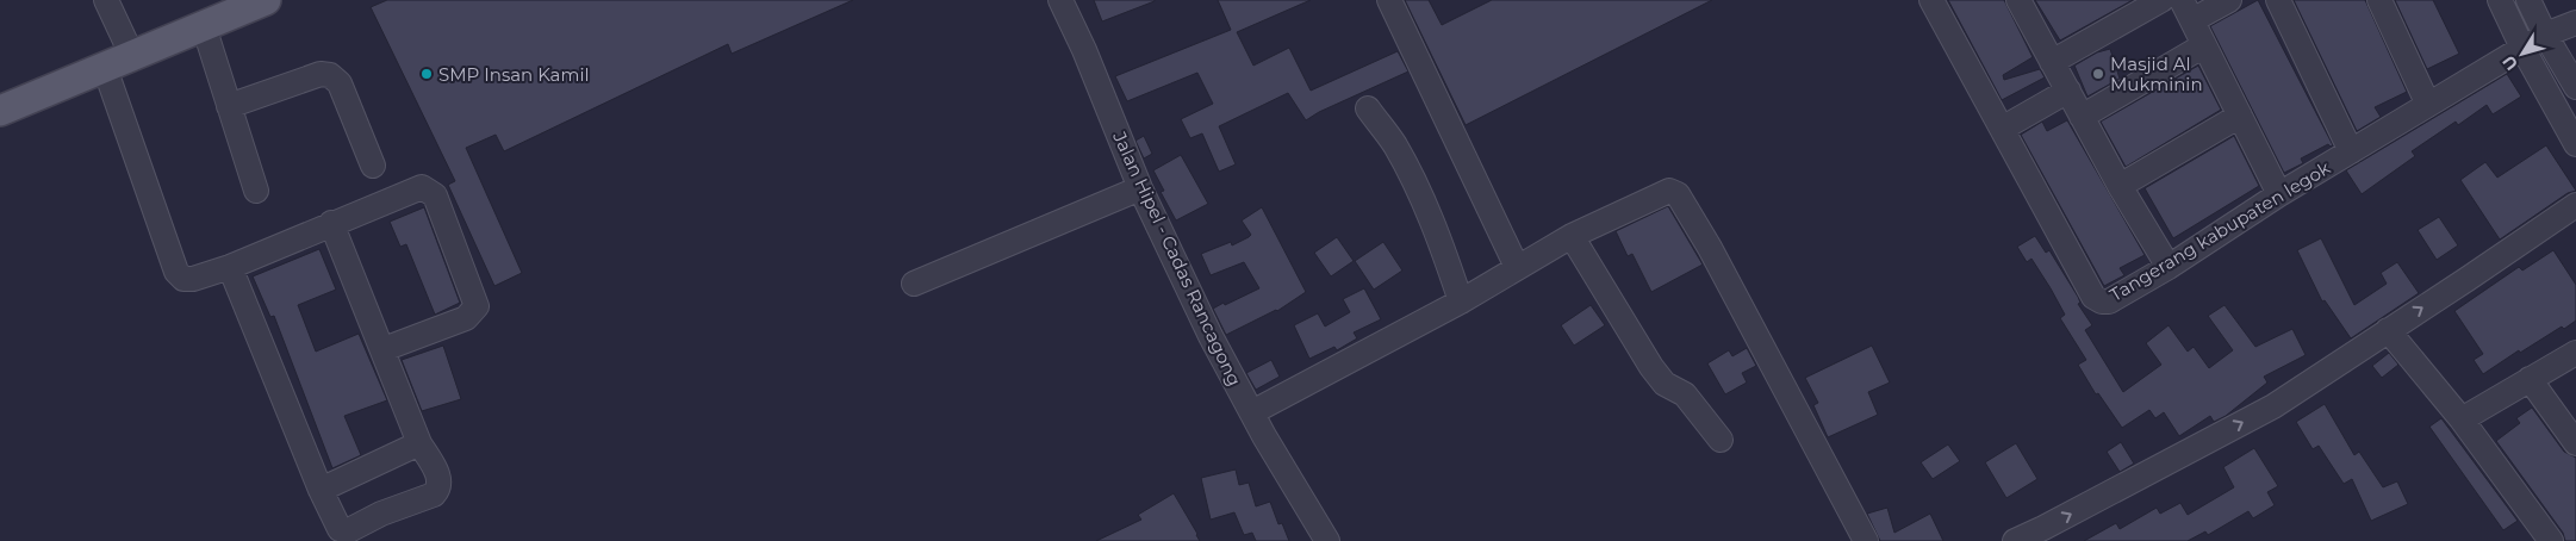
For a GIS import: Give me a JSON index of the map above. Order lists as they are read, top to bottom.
{
  "streets": {
    "street": ["Tangerang kabupaten legok", "Jalan Hipel - Cadas Rancagong"]
  },
  "places": ["SMP Insan Kamil", "Masjid Al Mukminin"],
  "north": "bottom left"
}
